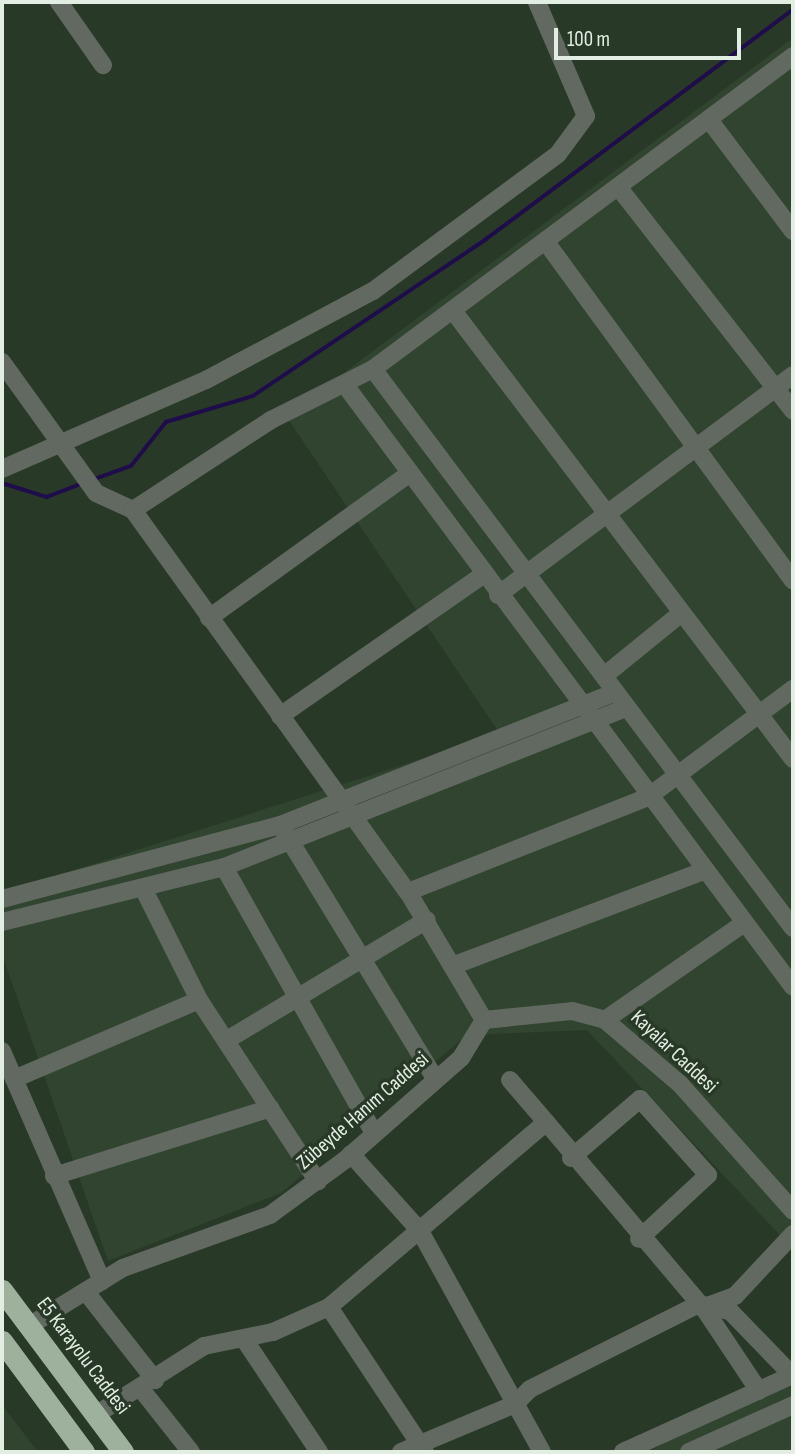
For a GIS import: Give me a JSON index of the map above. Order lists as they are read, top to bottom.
{
  "streets": {
    "highway": ["E5 Karayolu Caddesi"],
    "street": ["Kayalar Caddesi", "Zübeyde Hanım Caddesi"]
  },
  "crossings": [
    ["Kayalar Caddesi", "Zübeyde Hanım Caddesi"],
    ["Zübeyde Hanım Caddesi", "E5 Karayolu Caddesi"]
  ],
  "scale_bar": "100 m"
}
